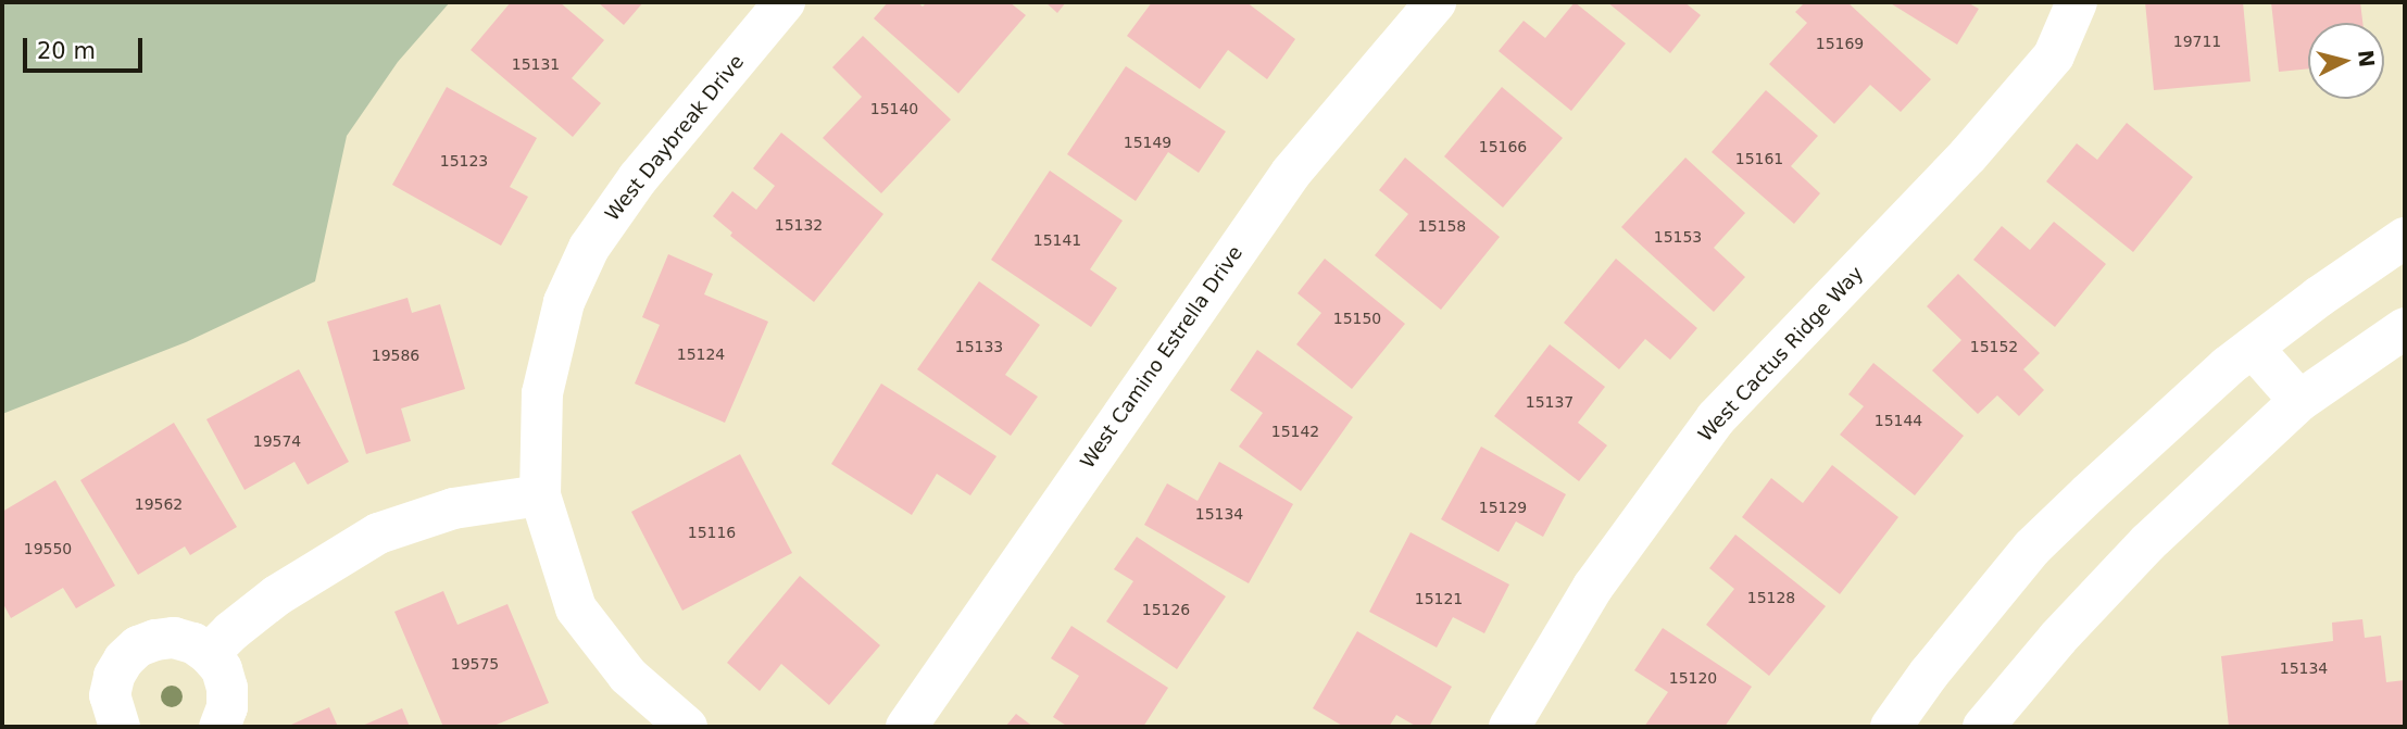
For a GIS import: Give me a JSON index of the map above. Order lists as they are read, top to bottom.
{
  "streets": {
    "street": ["West Daybreak Drive", "West Cactus Ridge Way", "West Camino Estrella Drive"]
  },
  "house_numbers": [
    "19711",
    "15169",
    "15131",
    "15140",
    "15149",
    "15166",
    "15161",
    "15123",
    "15132",
    "15158",
    "15153",
    "15141",
    "15150",
    "15133",
    "15152",
    "15124",
    "19586",
    "15137",
    "15144",
    "15142",
    "19574",
    "19562",
    "15129",
    "15134",
    "15116",
    "19550",
    "15128",
    "15121",
    "15126",
    "19575",
    "15134",
    "15120"
  ],
  "scale_bar": "20 m",
  "north": "right"
}
